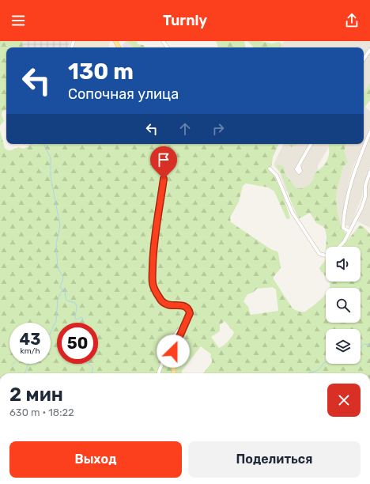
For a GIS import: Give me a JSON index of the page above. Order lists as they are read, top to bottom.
{
  "page": {
    "header": "Turnly",
    "turn": ["130 m", "Сопочная улица"],
    "speed": "43 km/h",
    "limit": "50",
    "heading": ["2 мин", "630 m · 18:22"],
    "buttons": ["Выход", "Поделиться"]
  }
}
